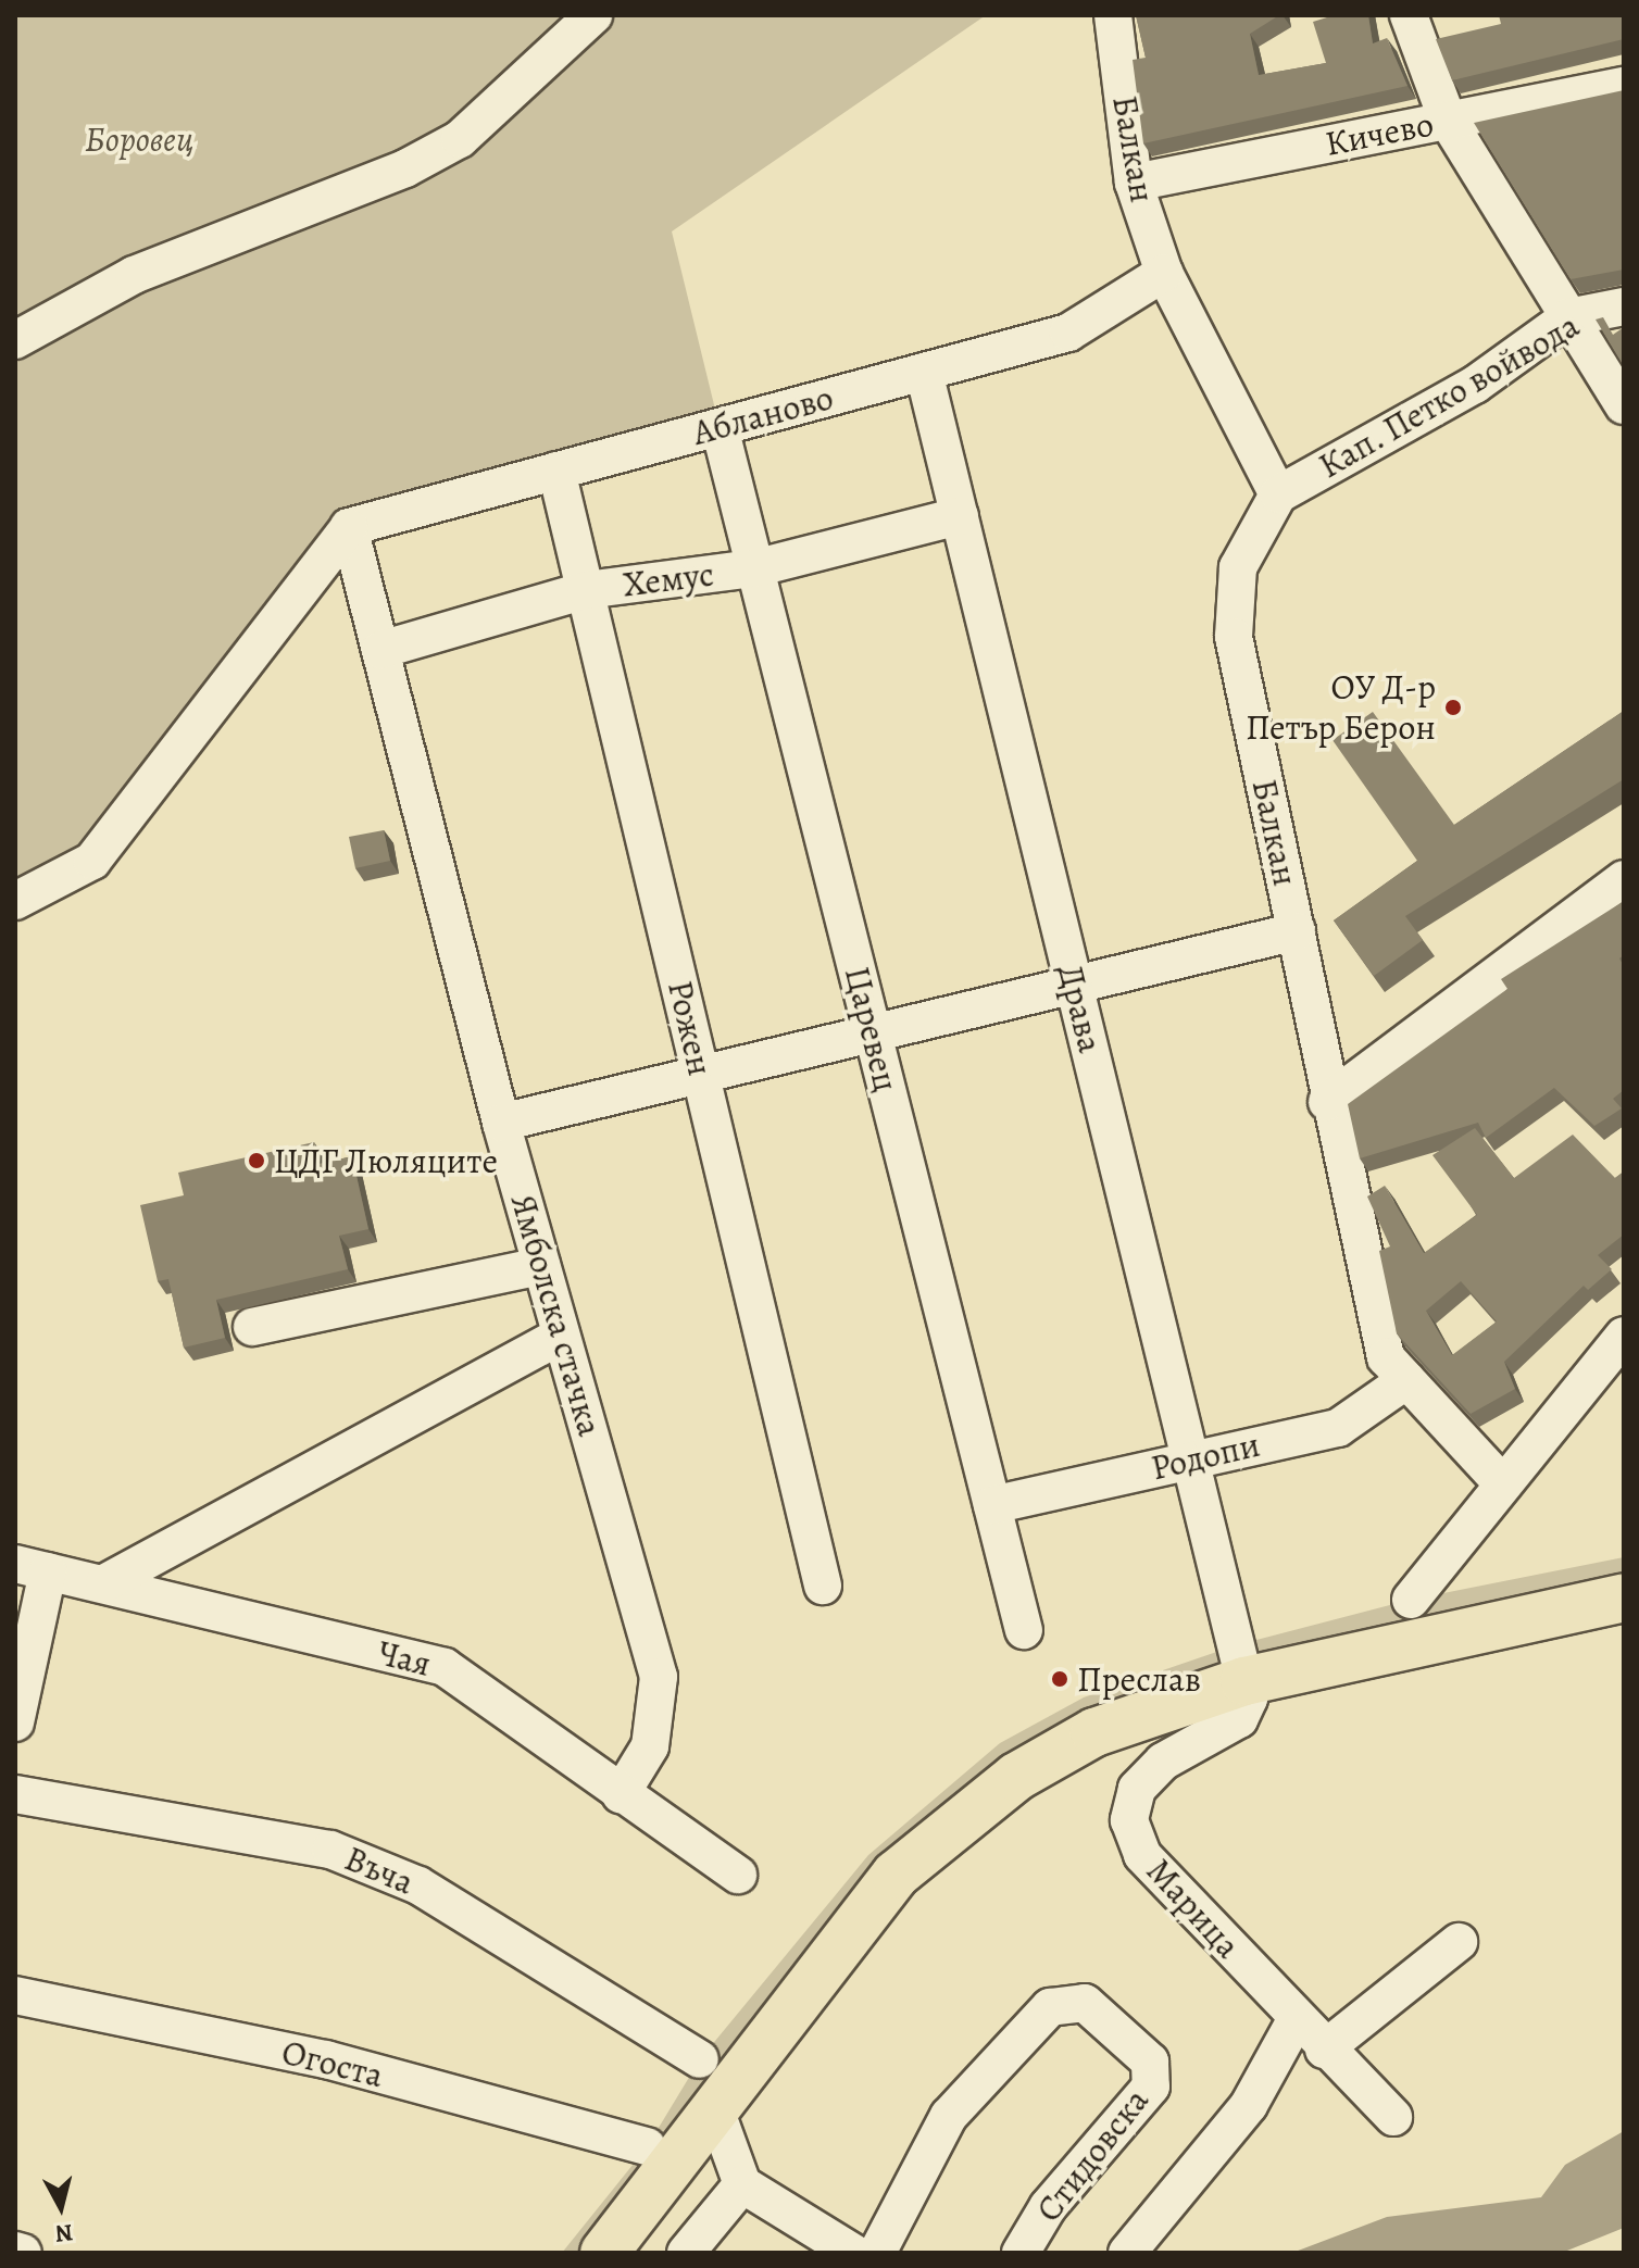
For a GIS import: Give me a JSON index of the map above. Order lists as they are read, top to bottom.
{
  "streets": {
    "street": [
      "Кичево",
      "Балкан",
      "Кап. Петко войвода",
      "Абланово",
      "Хемус",
      "Драва",
      "Рожен",
      "Царевец",
      "Ямболска стачка",
      "Родопи",
      "Чая",
      "Въча",
      "Марица",
      "Огоста",
      "Стидовска"
    ]
  },
  "crossings": [
    ["Кичево", "Балкан"],
    ["Балкан", "Кап. Петко войвода"],
    ["Балкан", "Абланово"],
    ["Балкан", "Родопи"],
    ["Абланово", "Драва"],
    ["Абланово", "Рожен"],
    ["Абланово", "Царевец"],
    ["Абланово", "Ямболска стачка"],
    ["Хемус", "Драва"],
    ["Хемус", "Рожен"],
    ["Хемус", "Царевец"],
    ["Хемус", "Ямболска стачка"],
    ["Драва", "Родопи"],
    ["Драва", "Марица"],
    ["Царевец", "Родопи"],
    ["Ямболска стачка", "Чая"]
  ],
  "parks": ["Боровец"],
  "places": ["ОУ Д-р Петър Берон", "ЦДГ Люляците", "Преслав"],
  "north": "bottom"
}
